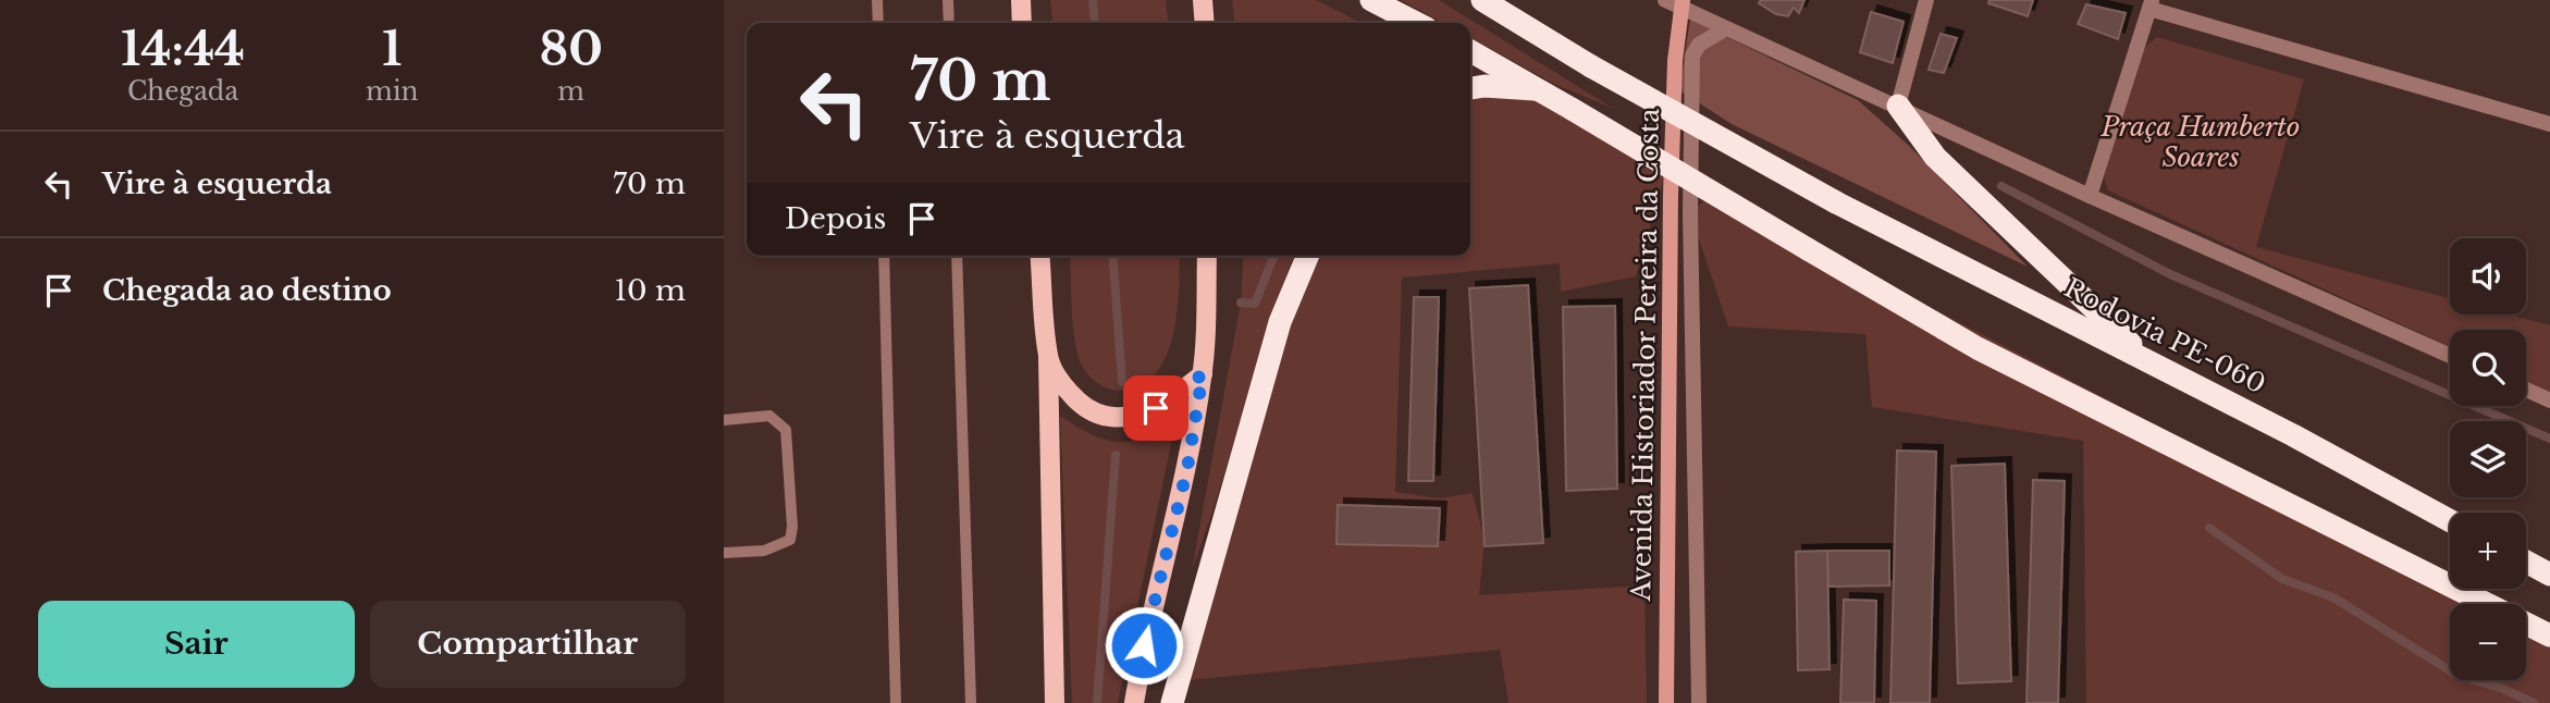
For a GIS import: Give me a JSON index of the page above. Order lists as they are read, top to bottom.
{
  "streets": {
    "highway": ["Rodovia PE-060"],
    "street": ["Avenida Historiador Pereira da Costa"]
  },
  "parks": ["Praça Humberto Soares"],
  "page": {
    "eta": [
      "14:44",
      "Chegada",
      "1",
      "min",
      "80",
      "m"
    ],
    "turn": ["70 m", "Vire à esquerda"],
    "list": [
      {
        "name": "Vire à esquerda",
        "value": "70 m"
      },
      {
        "name": "Chegada ao destino",
        "value": "10 m"
      }
    ],
    "then": "Depois",
    "map_buttons": ["+", "−"],
    "buttons": ["Sair", "Compartilhar"]
  }
}
